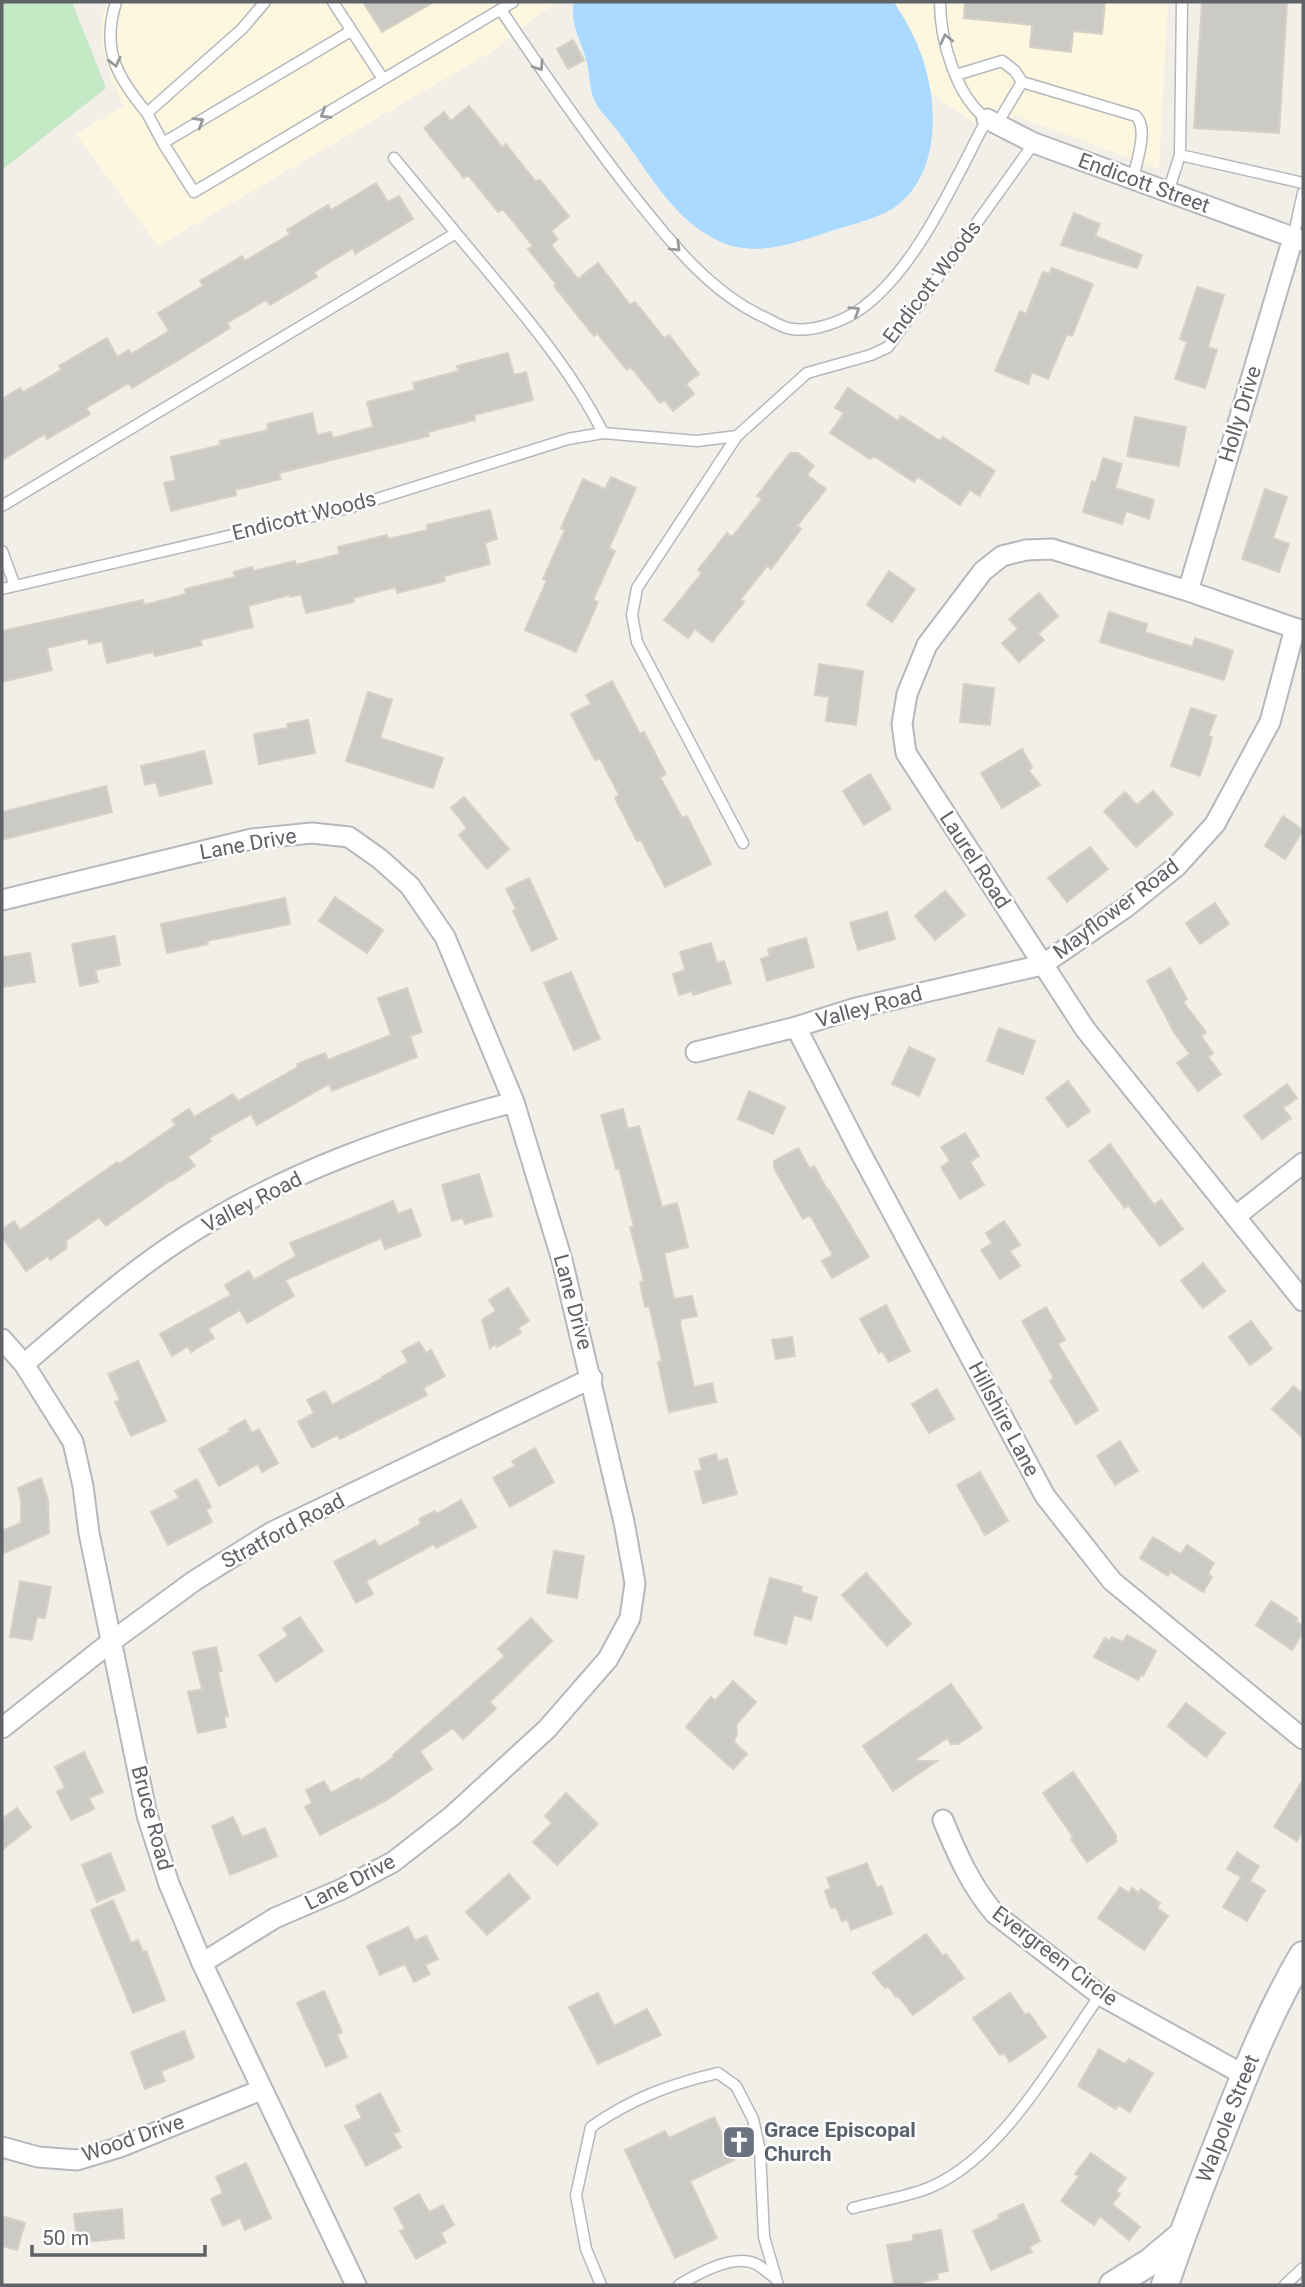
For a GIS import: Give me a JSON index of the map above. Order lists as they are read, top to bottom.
{
  "streets": {
    "main road": ["Walpole Street"],
    "street": [
      "Endicott Street",
      "Holly Drive",
      "Lane Drive",
      "Laurel Road",
      "Mayflower Road",
      "Valley Road",
      "Hillshire Lane",
      "Stratford Road",
      "Bruce Road",
      "Evergreen Circle",
      "Wood Drive"
    ],
    "lane": ["Endicott Woods"]
  },
  "crossings": [
    ["Endicott Street", "Endicott Woods"],
    ["Endicott Street", "Holly Drive"],
    ["Holly Drive", "Laurel Road"],
    ["Lane Drive", "Valley Road"],
    ["Lane Drive", "Stratford Road"],
    ["Lane Drive", "Bruce Road"],
    ["Laurel Road", "Mayflower Road"],
    ["Laurel Road", "Valley Road"],
    ["Mayflower Road", "Valley Road"],
    ["Valley Road", "Hillshire Lane"],
    ["Valley Road", "Bruce Road"],
    ["Stratford Road", "Bruce Road"],
    ["Bruce Road", "Wood Drive"],
    ["Evergreen Circle", "Walpole Street"]
  ],
  "places": {
    "church": ["Grace Episcopal Church"]
  },
  "scale_bar": "50 m"
}
